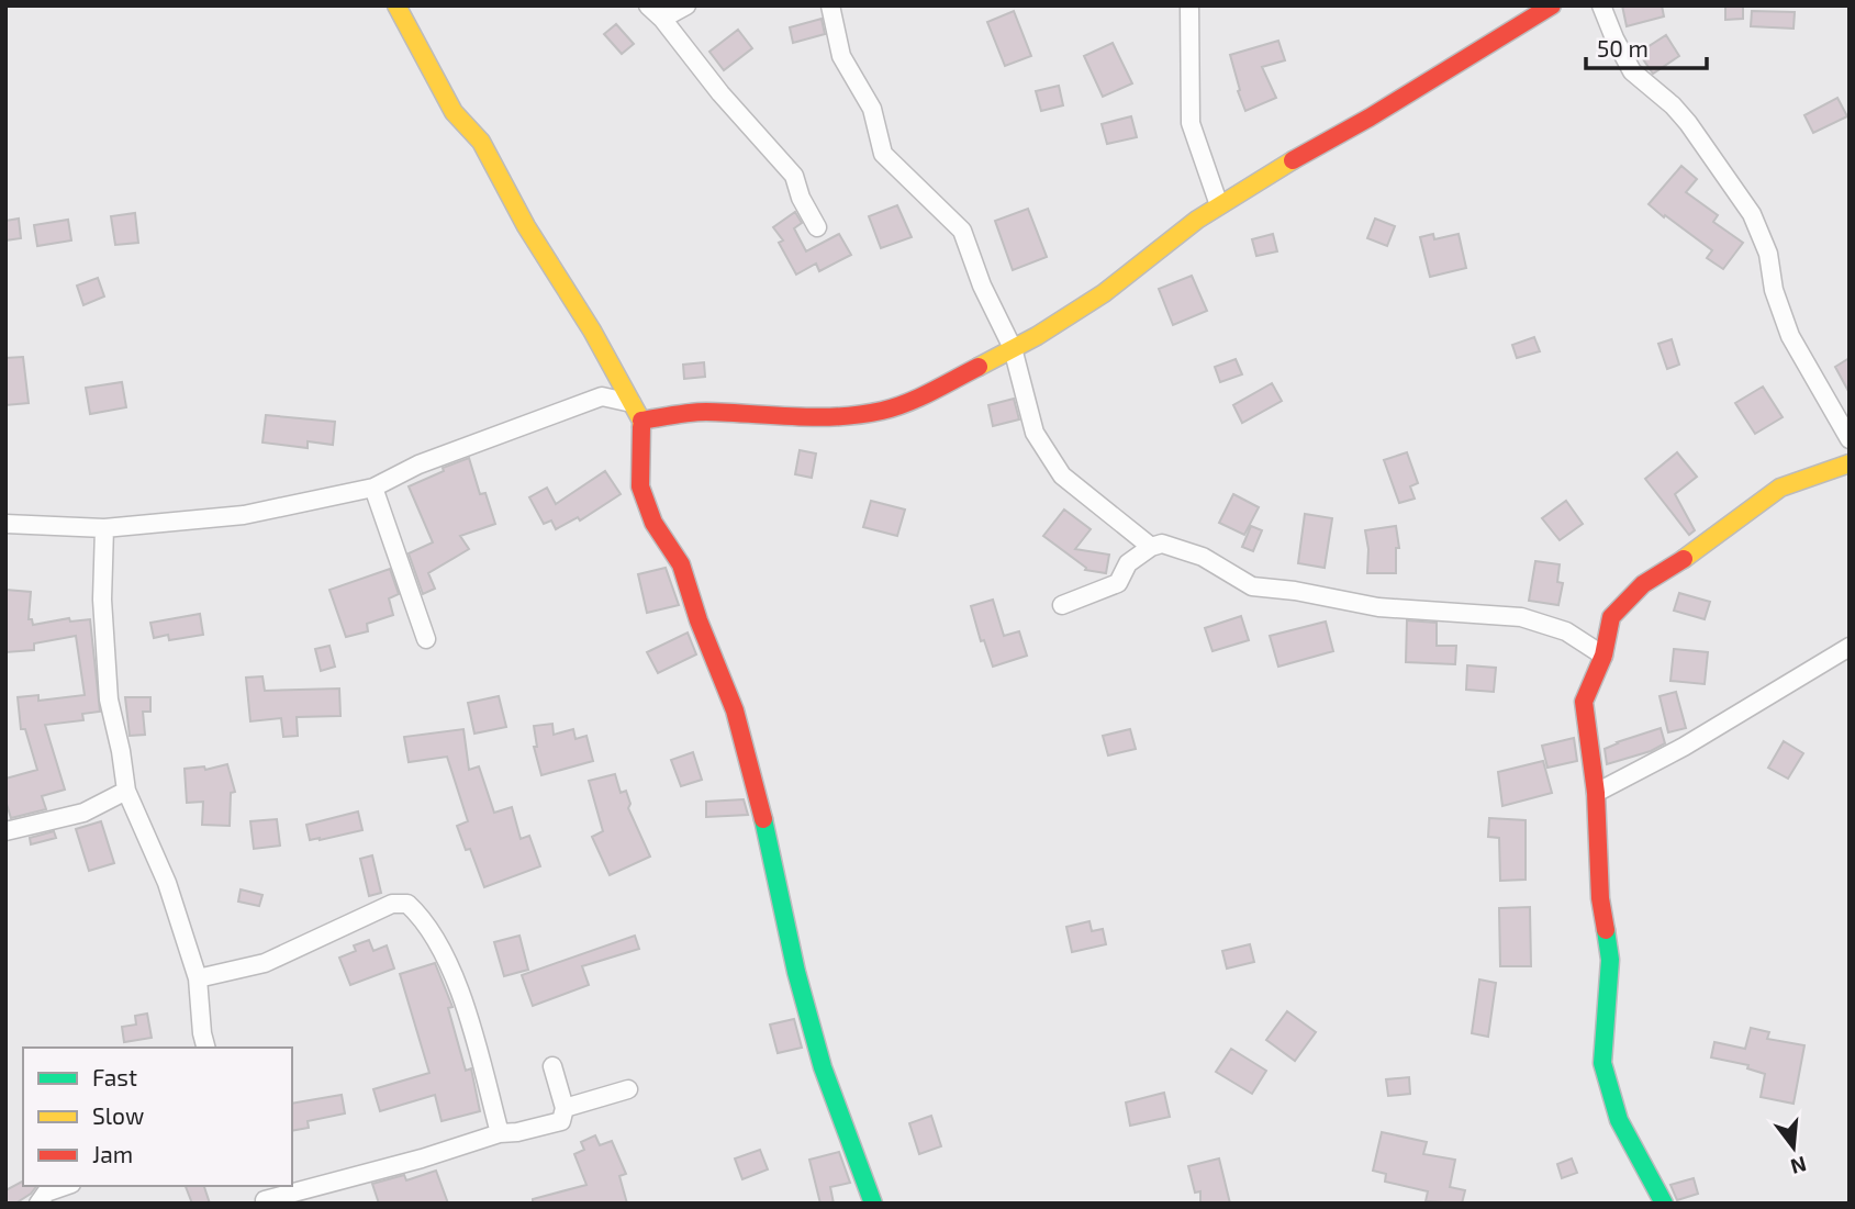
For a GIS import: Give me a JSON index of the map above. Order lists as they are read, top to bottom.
{
  "legend": ["Fast", "Slow", "Jam"],
  "scale_bar": "50 m",
  "north": "bottom"
}
